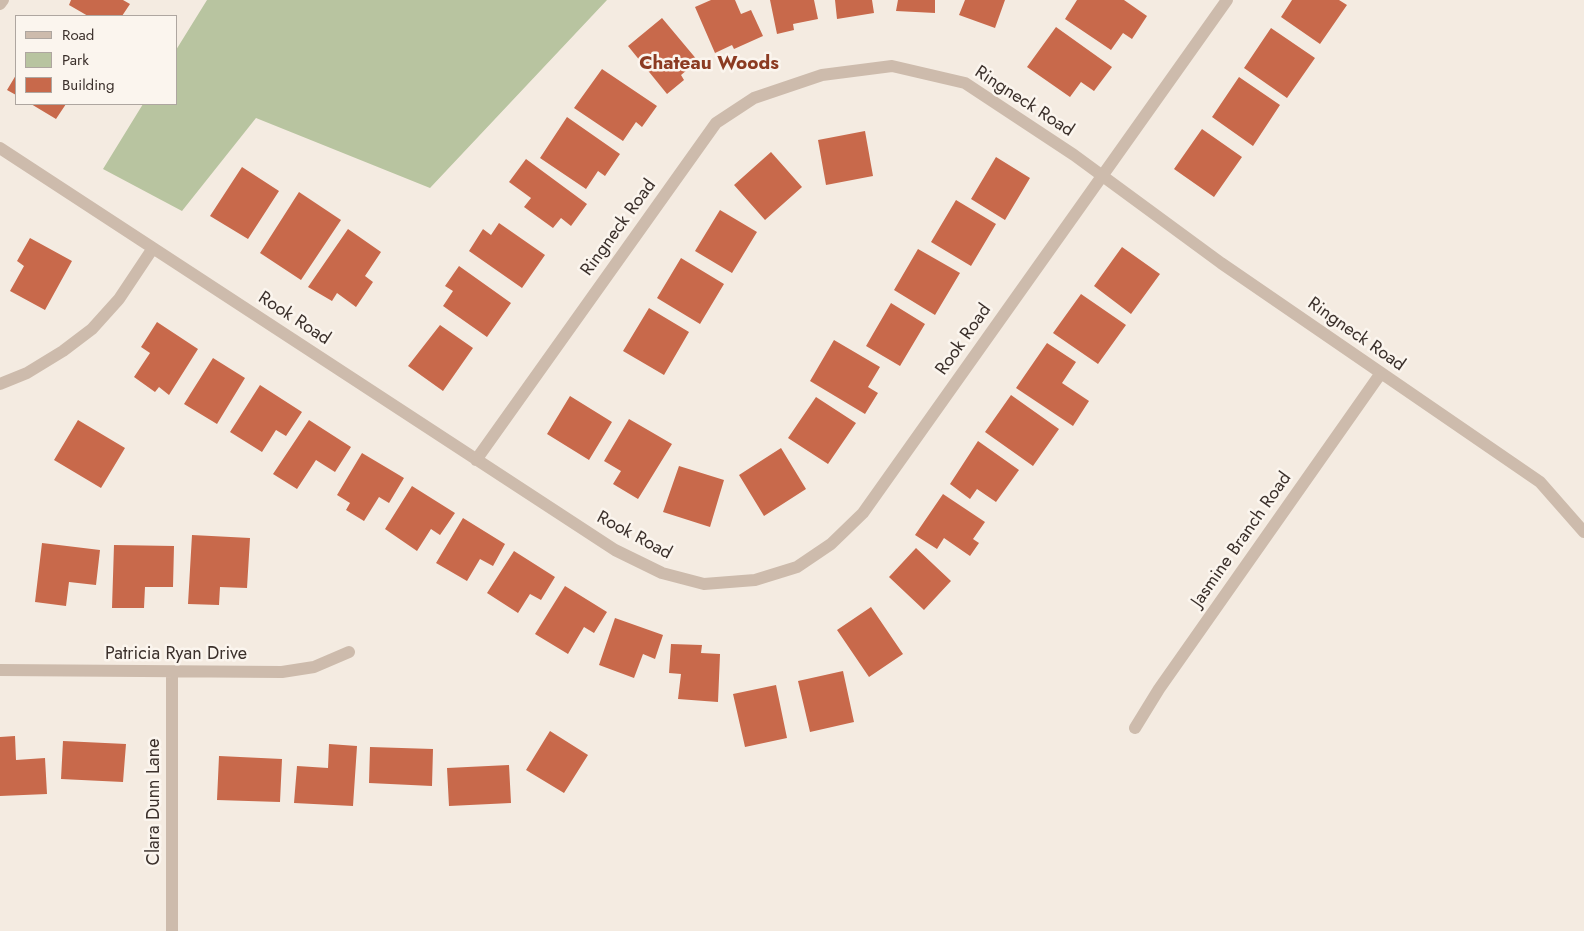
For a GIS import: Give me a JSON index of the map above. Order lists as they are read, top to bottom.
{
  "streets": {
    "street": [
      "Ringneck Road",
      "Rook Road",
      "Jasmine Branch Road",
      "Patricia Ryan Drive",
      "Clara Dunn Lane"
    ]
  },
  "crossings": [
    ["Ringneck Road", "Rook Road"],
    ["Ringneck Road", "Jasmine Branch Road"],
    ["Patricia Ryan Drive", "Clara Dunn Lane"]
  ],
  "districts": ["Chateau Woods"],
  "legend": ["Road", "Park", "Building"]
}
